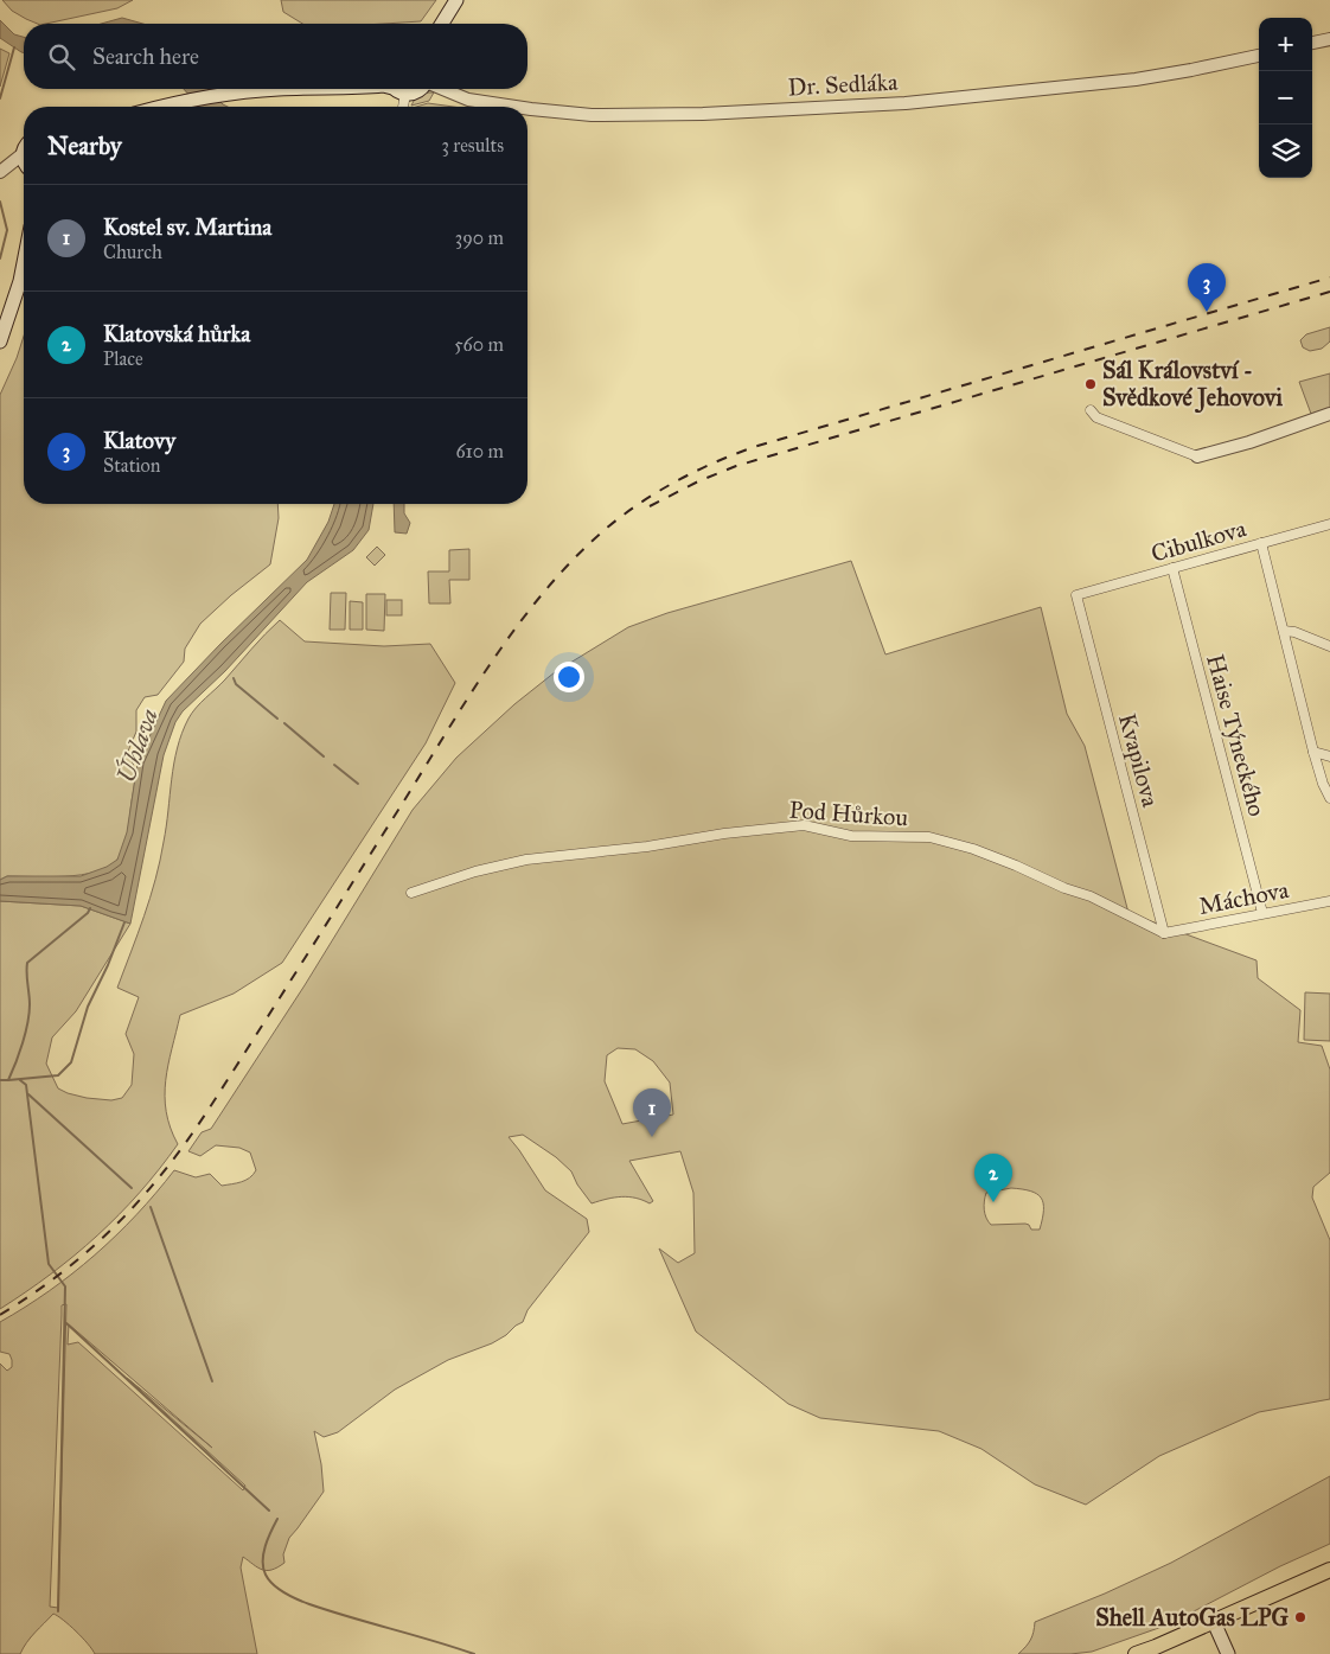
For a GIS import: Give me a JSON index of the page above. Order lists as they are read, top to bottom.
{
  "streets": {
    "main road": ["Dr. Sedláka"],
    "street": [
      "Cibulkova",
      "Haise Týneckého",
      "Kvapilova",
      "Pod Hůrkou",
      "Máchova"
    ]
  },
  "crossings": [
    ["Cibulkova", "Haise Týneckého"],
    ["Cibulkova", "Kvapilova"],
    ["Haise Týneckého", "Máchova"],
    ["Kvapilova", "Pod Hůrkou"],
    ["Kvapilova", "Máchova"],
    ["Pod Hůrkou", "Máchova"]
  ],
  "water": ["Úhlava"],
  "places": ["Sál Království - Svědkové Jehovovi", "Shell AutoGas LPG"],
  "page": {
    "map_buttons": ["+", "−"],
    "search": "Search here",
    "heading": ["Nearby", "3 results"],
    "list": [
      {
        "mark": "1",
        "name": "Kostel sv. Martina",
        "note": "Church",
        "value": "390 m"
      },
      {
        "mark": "2",
        "name": "Klatovská hůrka",
        "note": "Place",
        "value": "560 m"
      },
      {
        "mark": "3",
        "name": "Klatovy",
        "note": "Station",
        "value": "610 m"
      }
    ],
    "pins": ["3", "1", "2"]
  }
}
